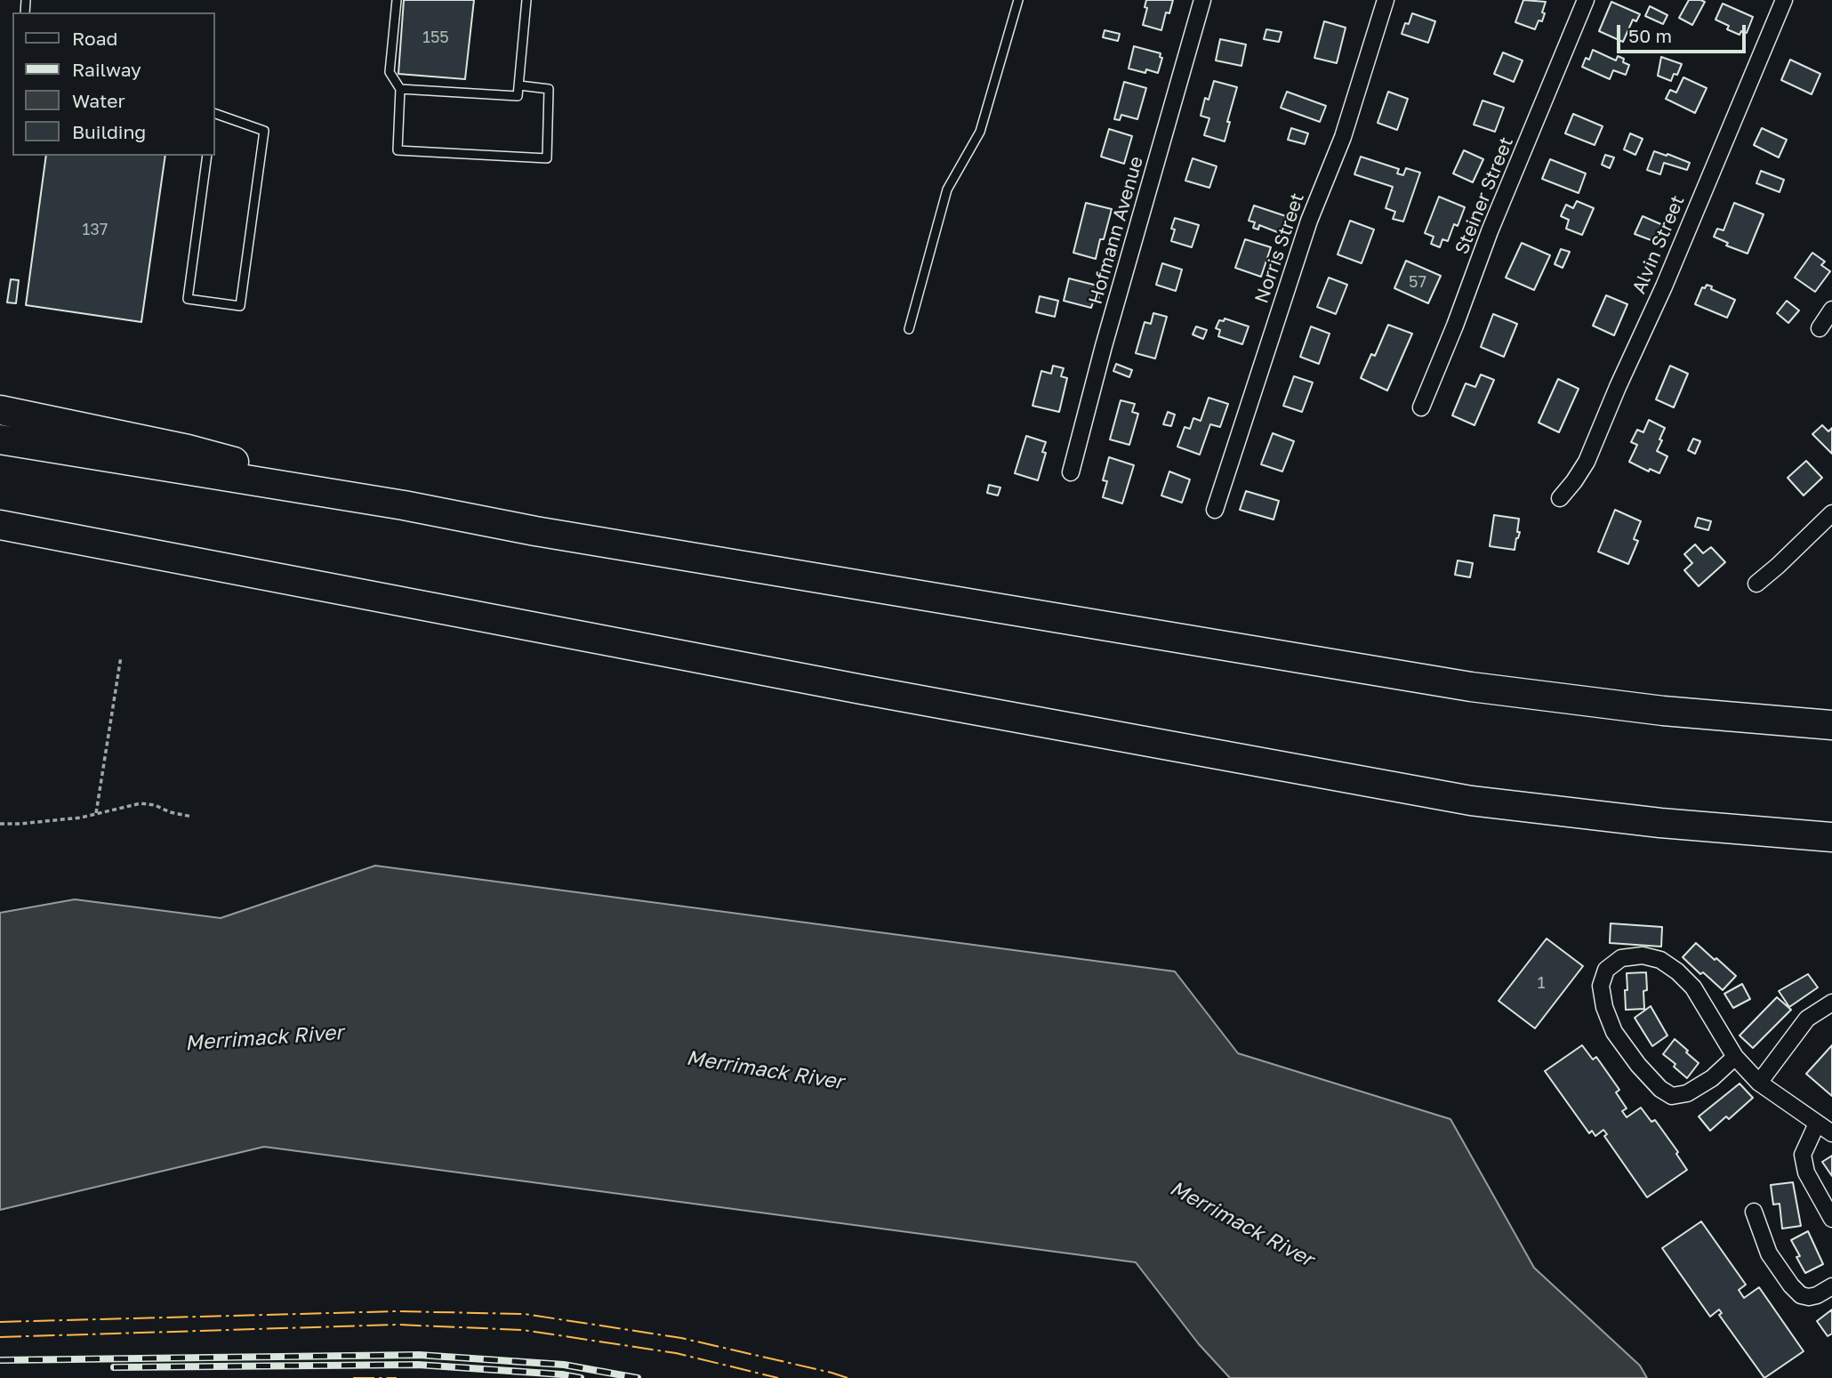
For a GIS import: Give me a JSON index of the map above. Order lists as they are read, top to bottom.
{
  "streets": {
    "street": [
      "Steiner Street",
      "Hofmann Avenue",
      "Alvin Street",
      "Norris Street"
    ]
  },
  "water": ["Merrimack River"],
  "house_numbers": [
    "155",
    "137",
    "57",
    "1"
  ],
  "legend": [
    "Road",
    "Railway",
    "Water",
    "Building"
  ],
  "scale_bar": "50 m"
}
